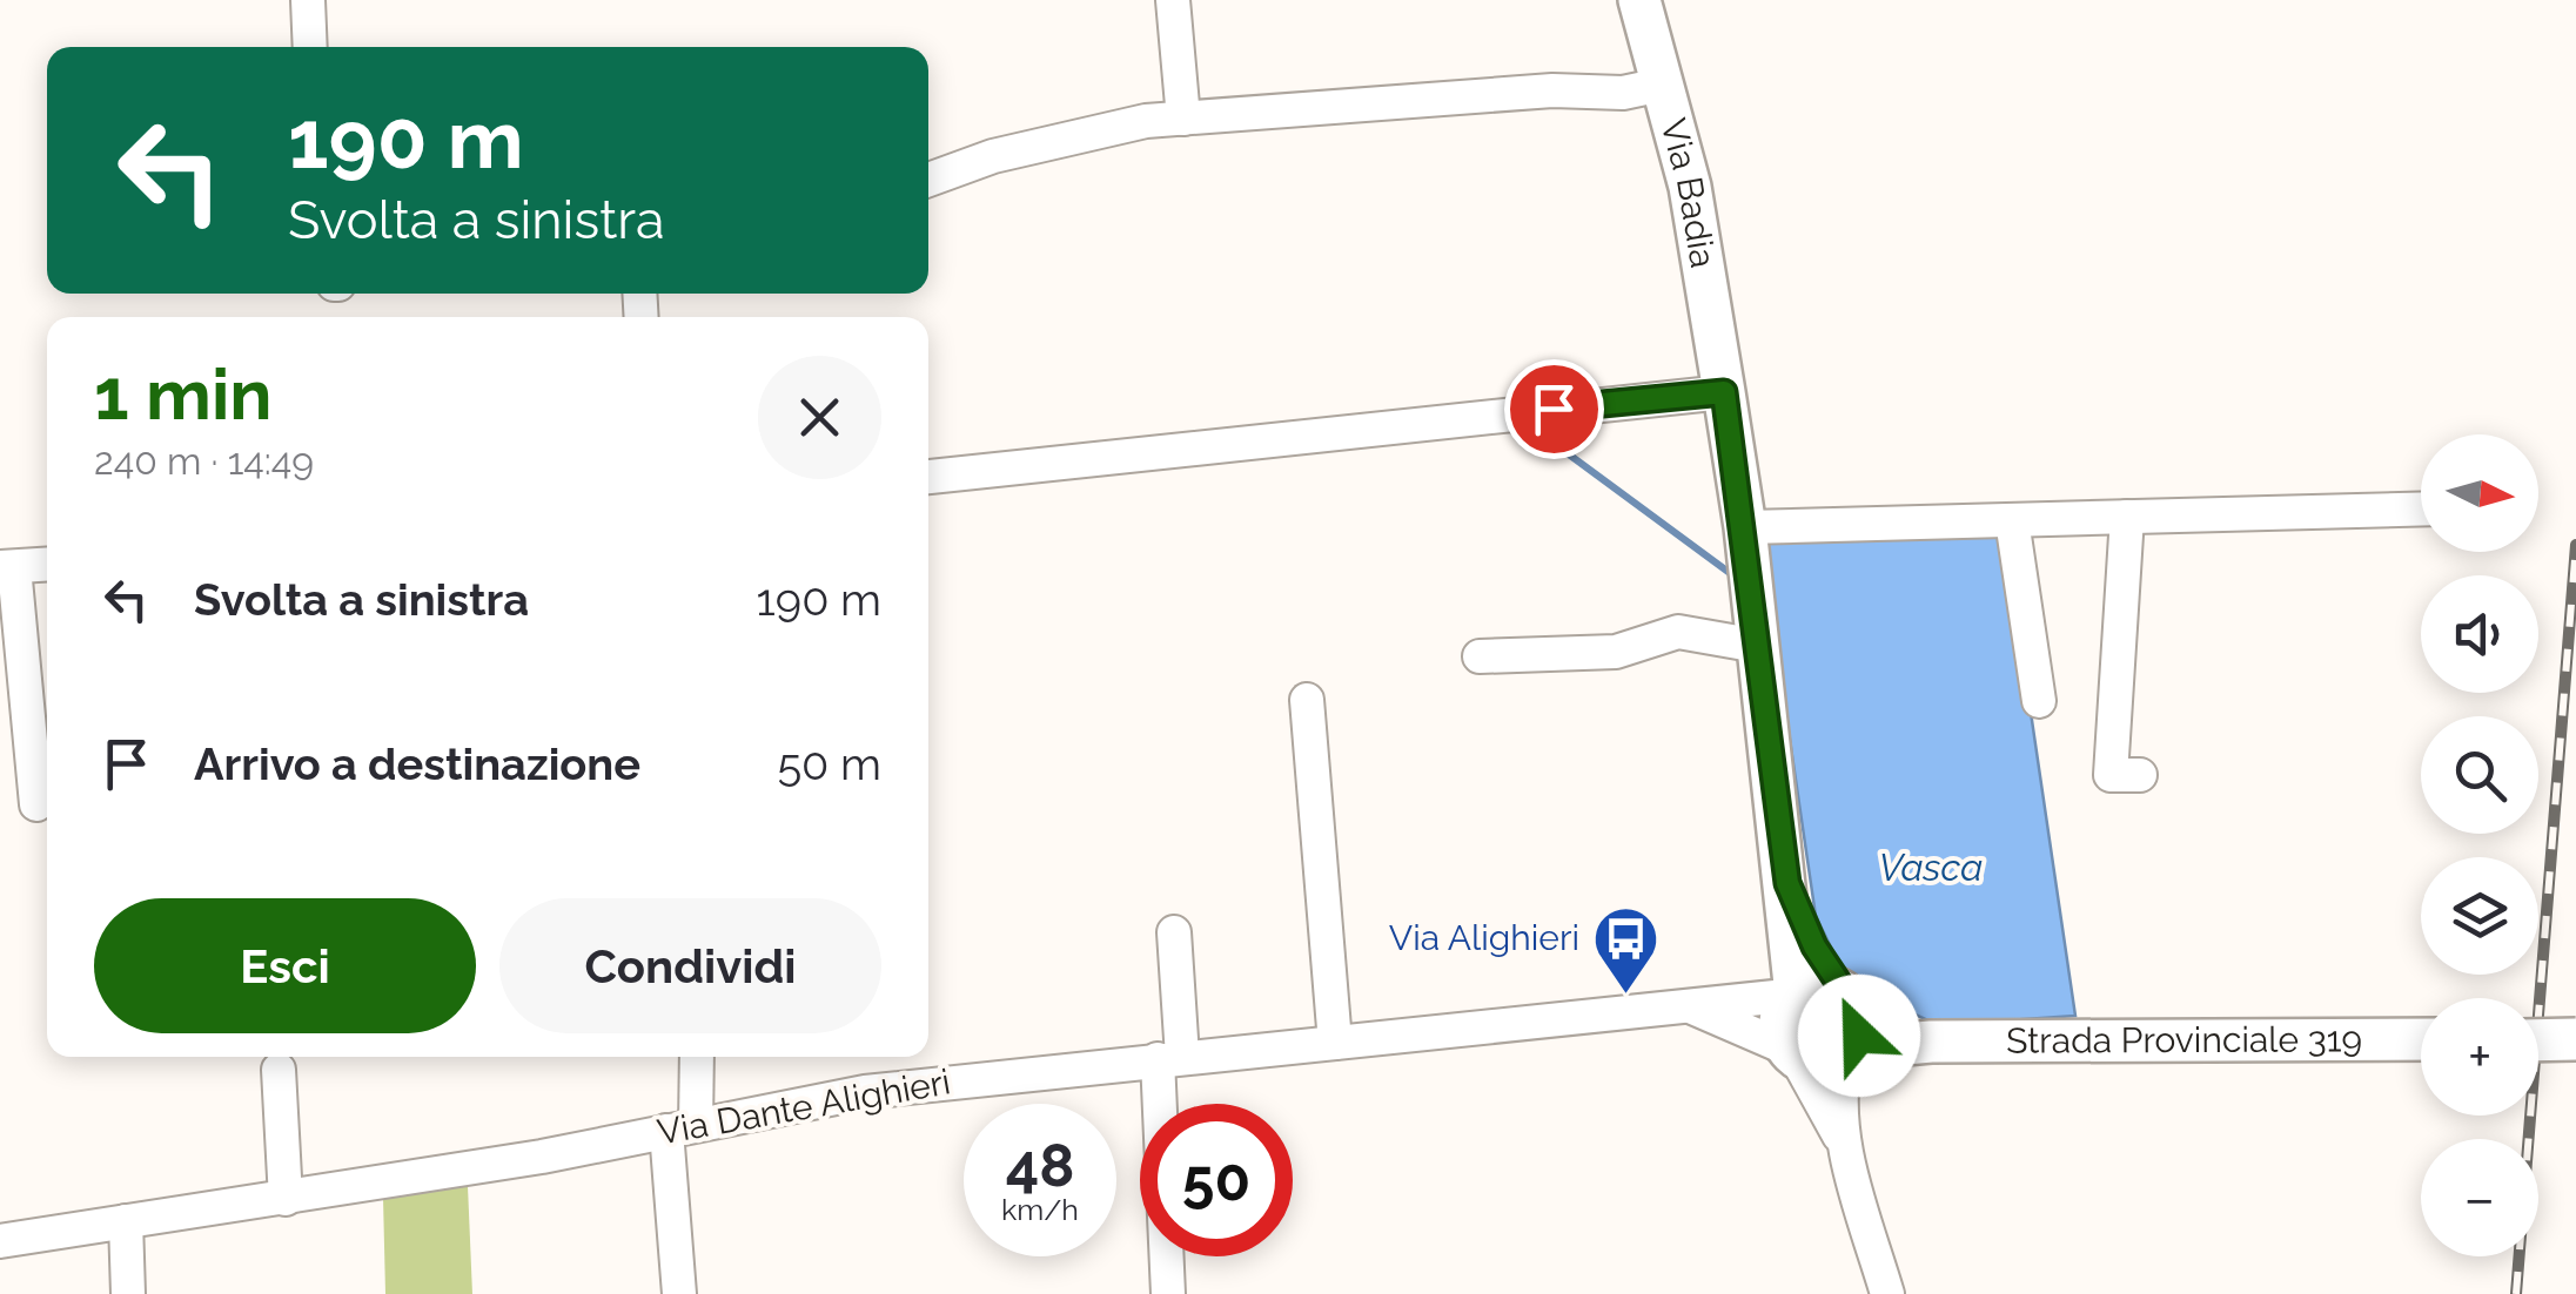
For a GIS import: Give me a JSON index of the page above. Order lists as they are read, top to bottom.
{
  "streets": {
    "main road": ["Via Badia", "Strada Provinciale 319"],
    "street": ["Via Dante Alighieri"]
  },
  "crossings": [
    ["Via Badia", "Strada Provinciale 319"],
    ["Via Badia", "Via Dante Alighieri"],
    ["Strada Provinciale 319", "Via Dante Alighieri"]
  ],
  "water": ["Vasca"],
  "places": {
    "bus stop": ["Via Alighieri"]
  },
  "north": "right",
  "page": {
    "turn": ["190 m", "Svolta a sinistra"],
    "heading": ["1 min", "240 m · 14:49"],
    "map_buttons": ["+", "−"],
    "list": [
      {
        "name": "Svolta a sinistra",
        "value": "190 m"
      },
      {
        "name": "Arrivo a destinazione",
        "value": "50 m"
      }
    ],
    "buttons": ["Esci", "Condividi"],
    "speed": "48 km/h",
    "limit": "50"
  }
}
